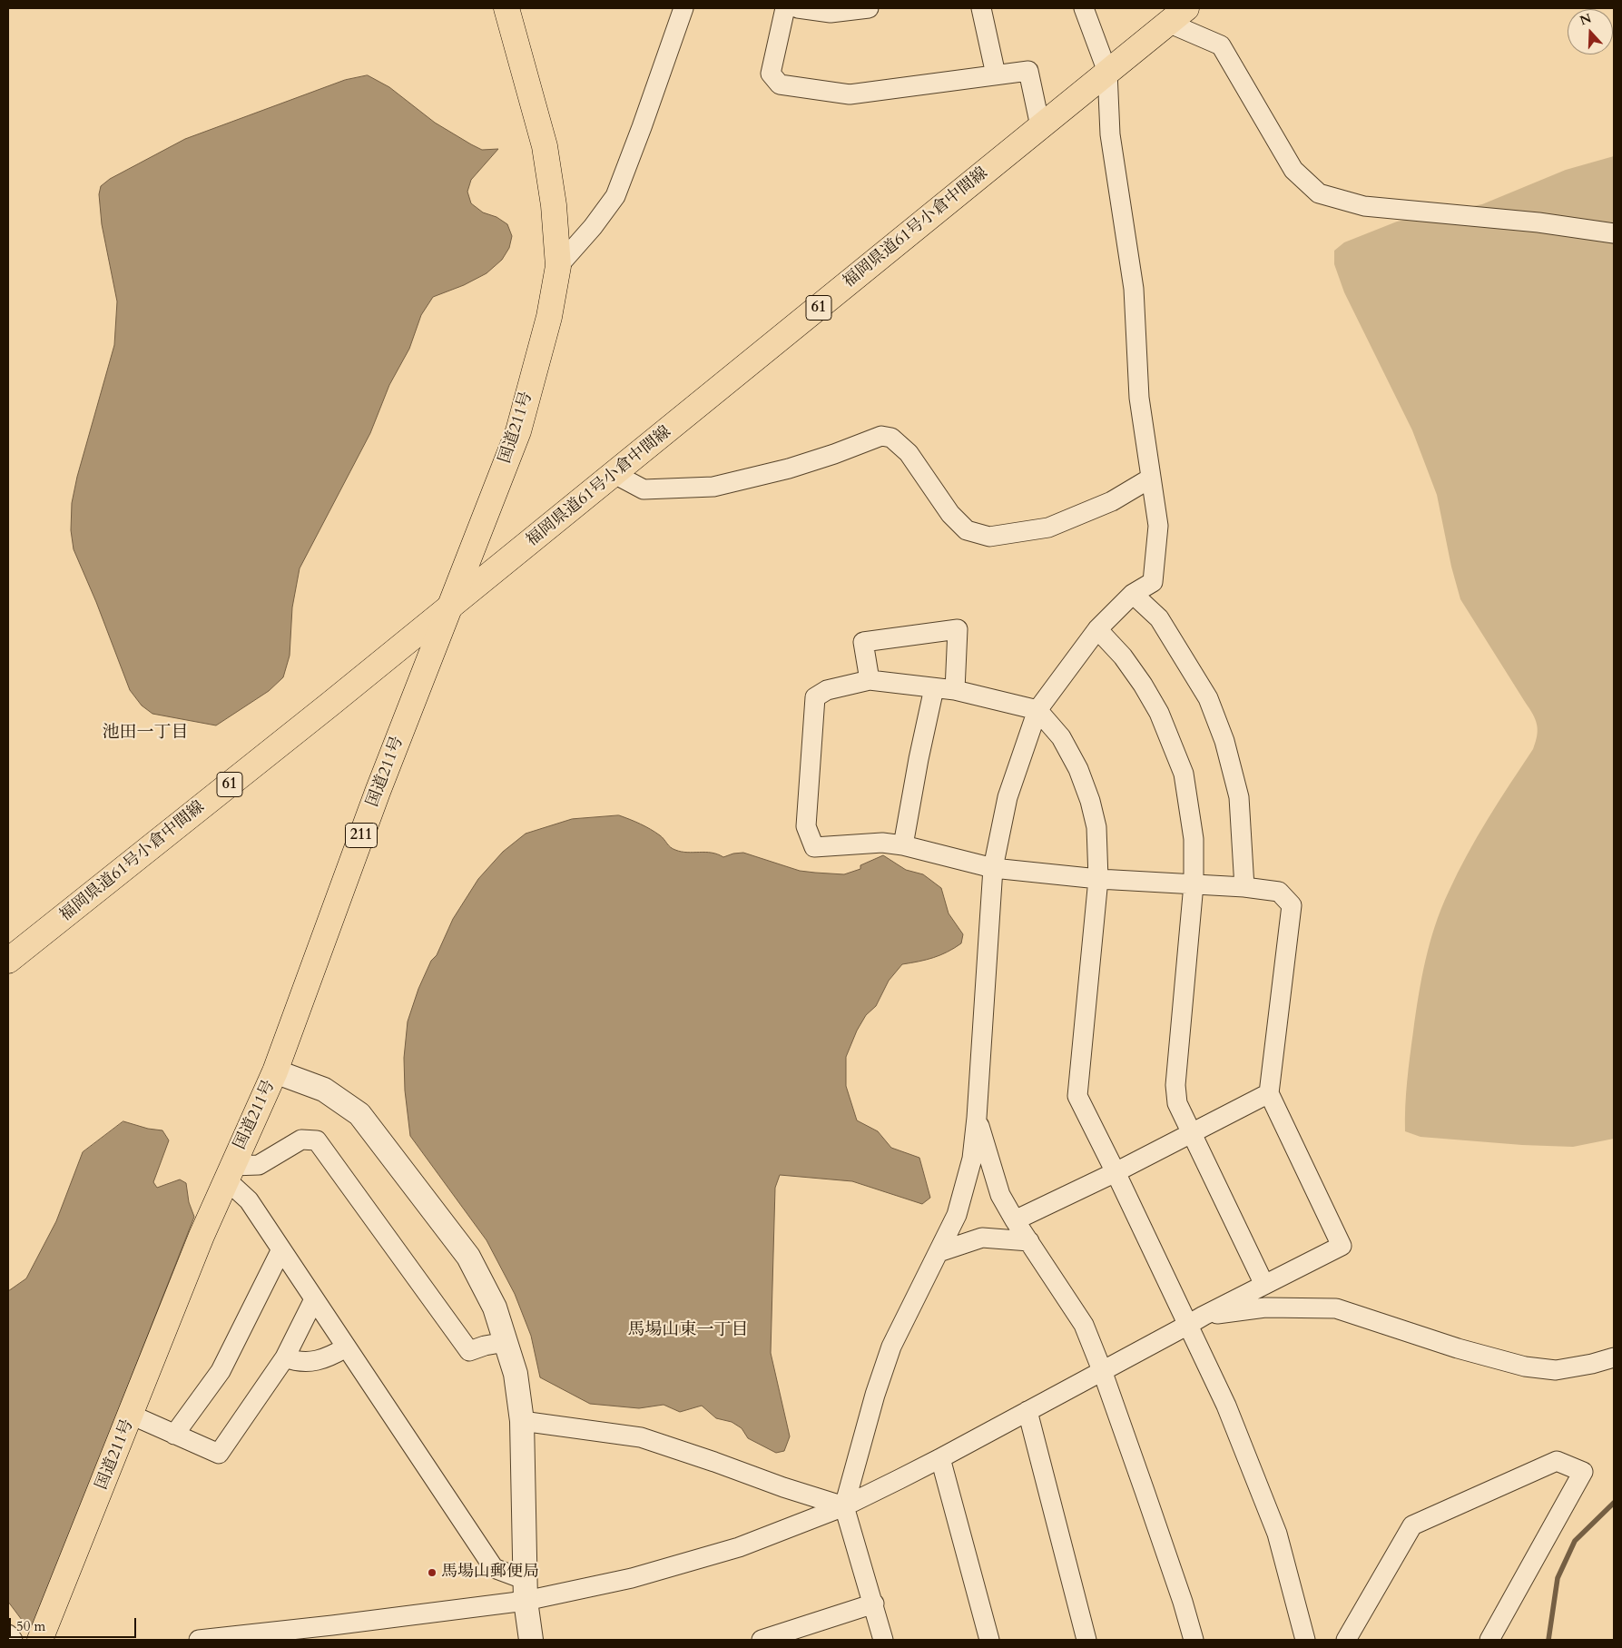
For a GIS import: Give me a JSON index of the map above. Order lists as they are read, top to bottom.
{
  "streets": {
    "main road": [
      "福岡県道61号小倉中間線",
      "61",
      "国道211号",
      "211"
    ]
  },
  "crossings": [
    ["福岡県道61号小倉中間線", "国道211号"]
  ],
  "districts": ["池田一丁目", "馬場山東一丁目"],
  "places": ["馬場山郵便局"],
  "scale_bar": "50 m",
  "north": "top"
}
